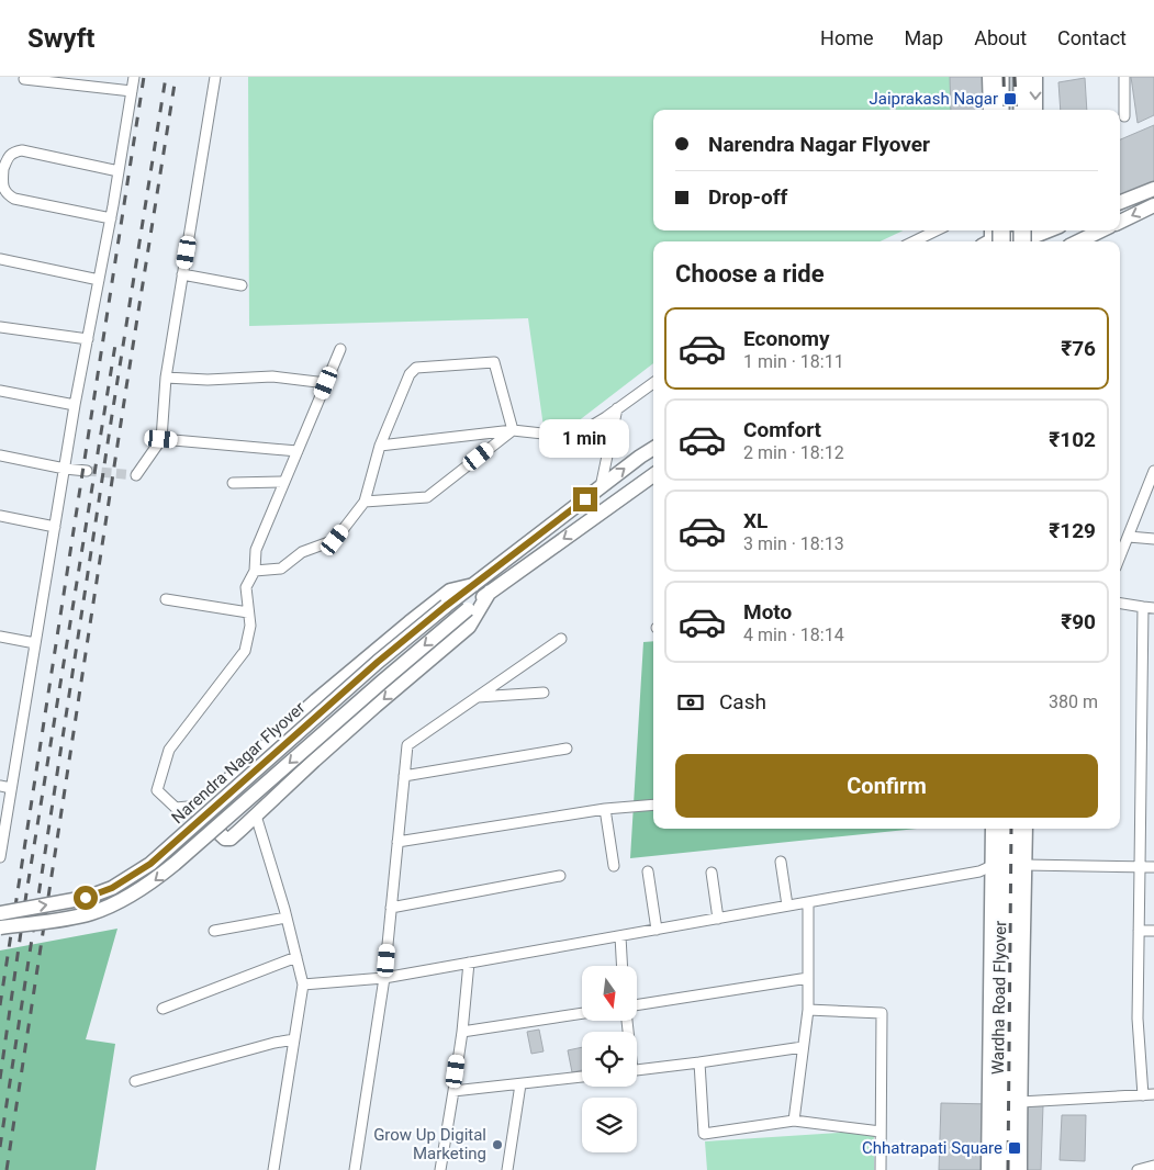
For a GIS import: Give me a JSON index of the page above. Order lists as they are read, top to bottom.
{
  "streets": {
    "highway": ["Wardha Road Flyover"],
    "main road": ["Narendra Nagar Flyover"]
  },
  "places": {
    "transit": ["Jaiprakash Nagar", "Chhatrapati Square"],
    "other": ["Grow Up Digital Marketing"]
  },
  "north": "bottom",
  "page": {
    "header": "Swyft",
    "nav": [
      "Home",
      "Map",
      "About",
      "Contact"
    ],
    "banner": ["Narendra Nagar Flyover", "Drop-off"],
    "heading": "Choose a ride",
    "list": [
      {
        "name": "Economy",
        "note": "1 min · 18:11",
        "value": "₹76"
      },
      {
        "name": "Comfort",
        "note": "2 min · 18:12",
        "value": "₹102"
      },
      {
        "name": "XL",
        "note": "3 min · 18:13",
        "value": "₹129"
      },
      {
        "name": "Moto",
        "note": "4 min · 18:14",
        "value": "₹90"
      }
    ],
    "bubble": "1 min",
    "pay": ["Cash", "380 m"],
    "buttons": "Confirm"
  }
}
